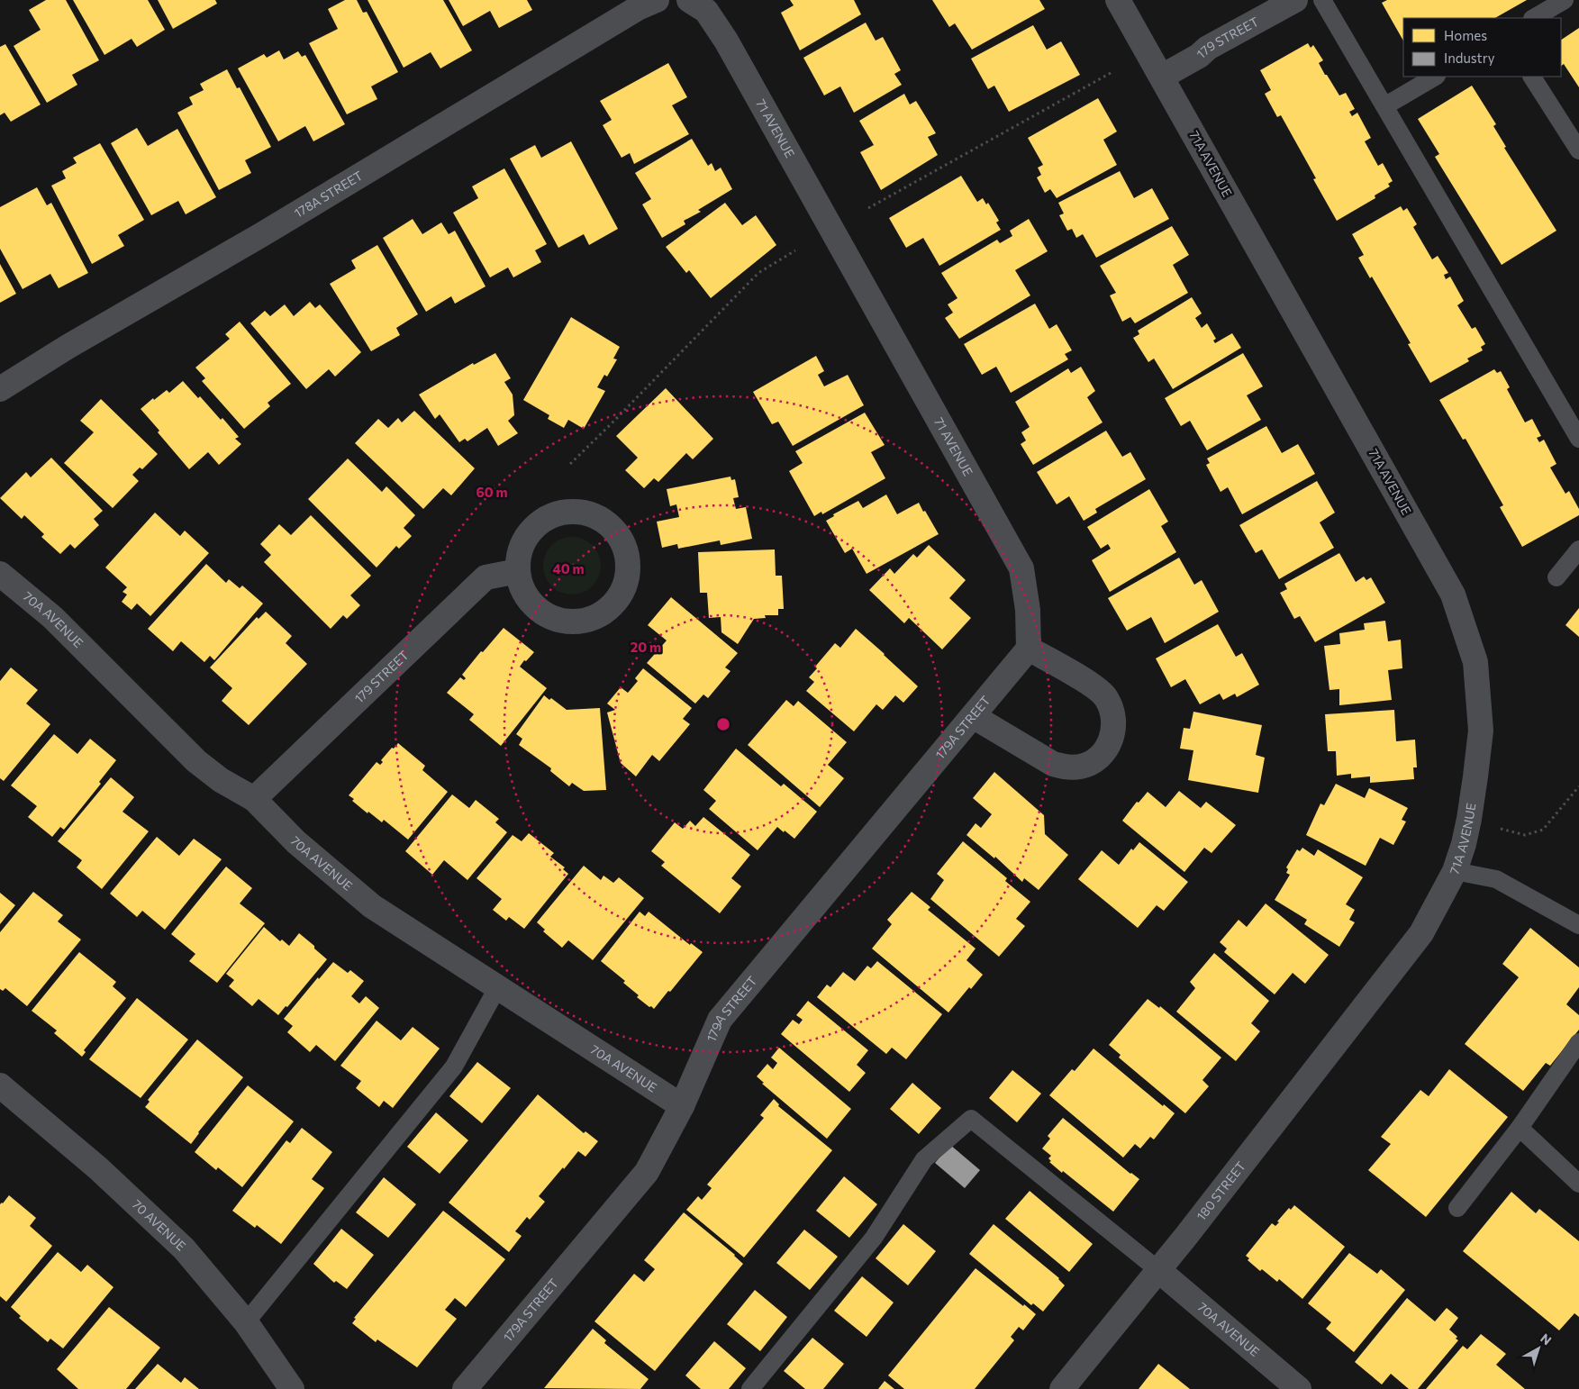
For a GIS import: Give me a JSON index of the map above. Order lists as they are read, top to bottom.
{
  "streets": {
    "street": [
      "179 STREET",
      "71 AVENUE",
      "71A AVENUE",
      "178A STREET",
      "70A AVENUE",
      "179A STREET",
      "180 STREET",
      "70 AVENUE"
    ]
  },
  "crossings": [
    ["179 STREET", "71A AVENUE"],
    ["179 STREET", "70A AVENUE"],
    ["71 AVENUE", "179A STREET"],
    ["71A AVENUE", "180 STREET"],
    ["70A AVENUE", "179A STREET"],
    ["70A AVENUE", "180 STREET"]
  ],
  "legend": ["Homes", "Industry"],
  "north": "top right",
  "rings": ["60 m", "40 m", "20 m"]
}
